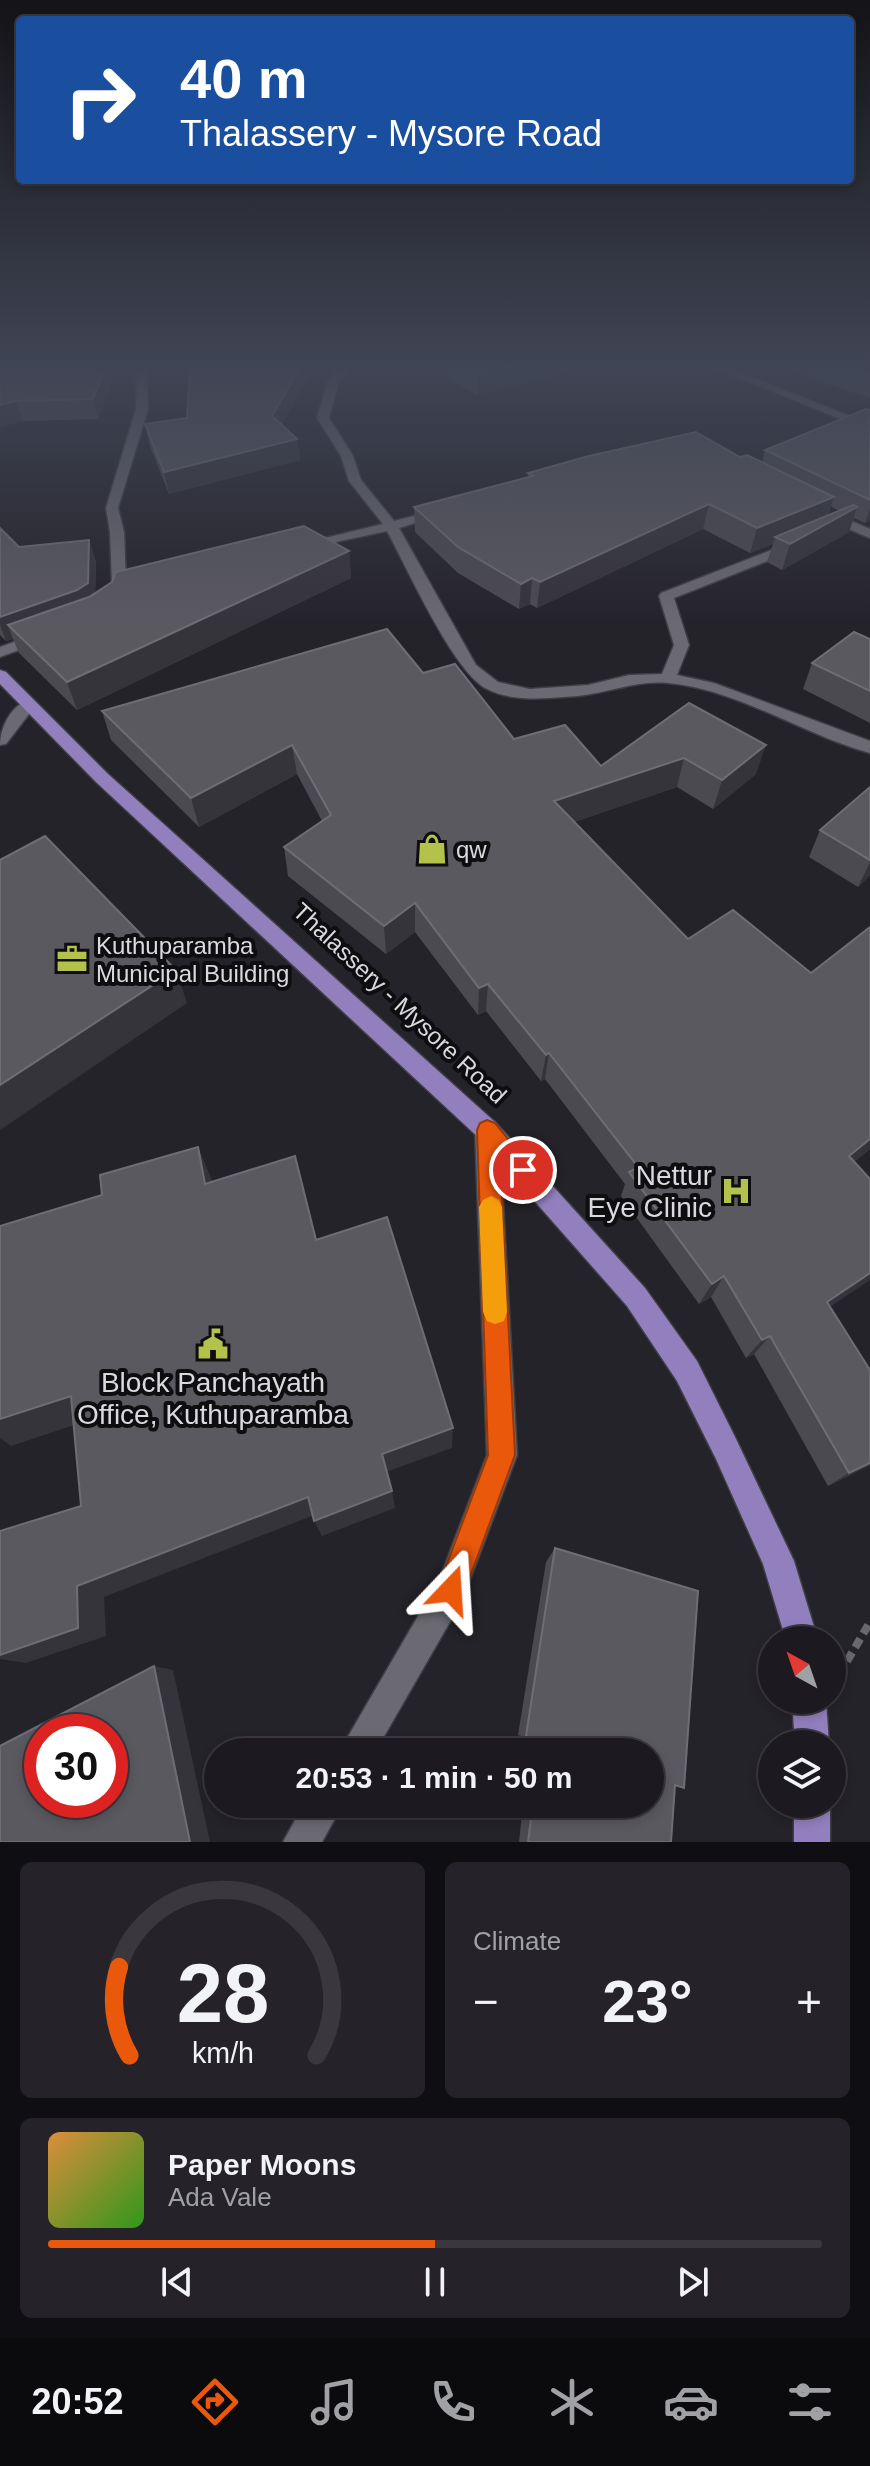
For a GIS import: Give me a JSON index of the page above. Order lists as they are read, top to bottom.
{
  "streets": {
    "main road": ["Thalassery - Mysore Road"]
  },
  "places": {
    "shop": ["qw"],
    "office": ["Kuthuparamba Municipal Building"],
    "hospital": ["Nettur Eye Clinic"],
    "public building": ["Block Panchayath Office, Kuthuparamba"]
  },
  "north": "top left",
  "page": {
    "turn": ["40 m", "Thalassery - Mysore Road"],
    "limit": "30",
    "trip": "20:53 · 1 min · 50 m",
    "tile": "Climate",
    "heat": ["−", "23°", "+"],
    "song": ["Paper Moons", "Ada Vale"],
    "tabs": "20:52",
    "gauge": ["28", "km/h"]
  }
}
